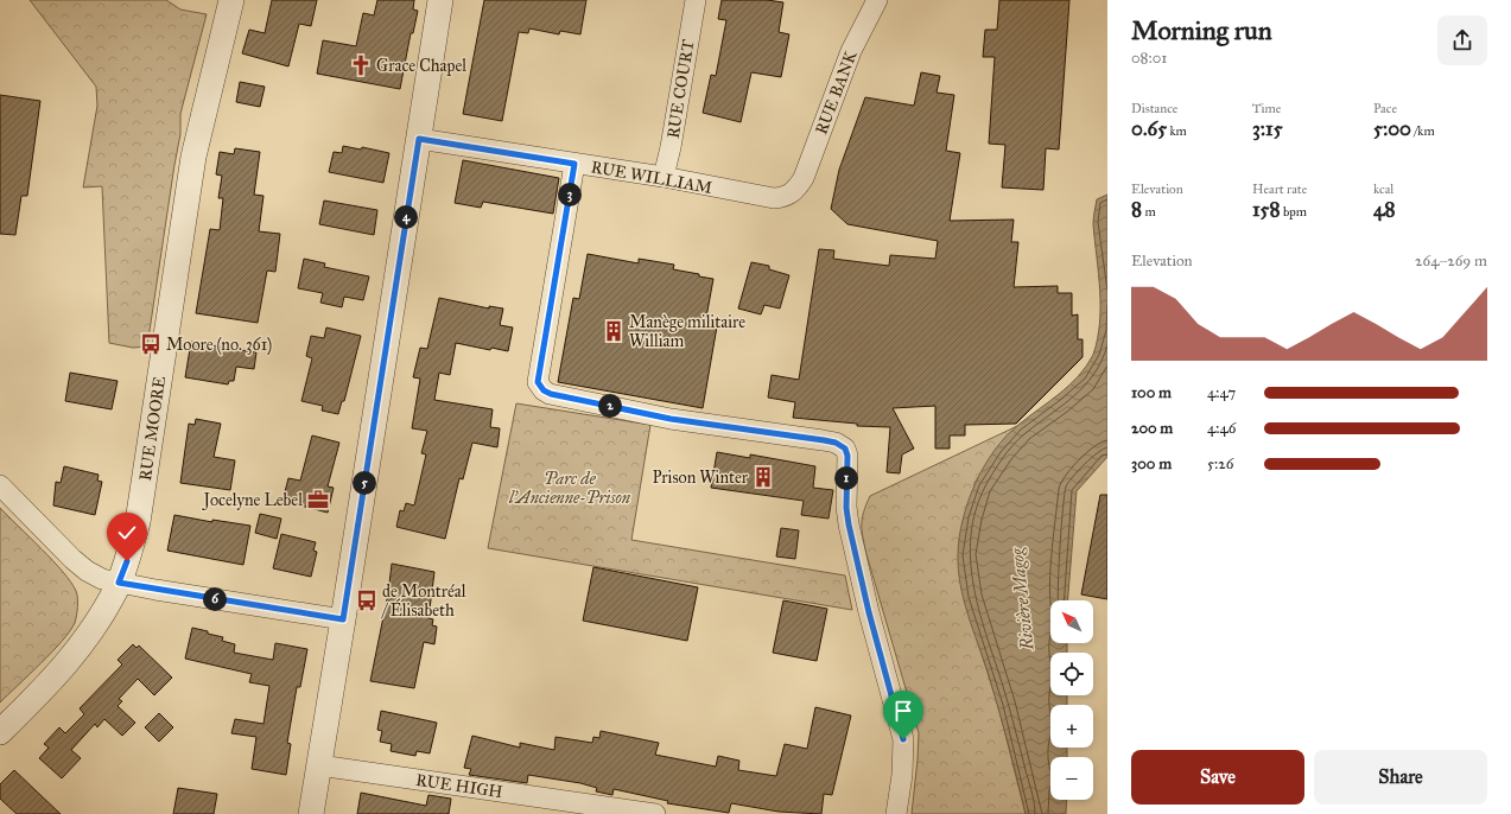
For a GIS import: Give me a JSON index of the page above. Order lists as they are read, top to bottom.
{
  "streets": {
    "street": [
      "RUE COURT",
      "RUE BANK",
      "RUE WILLIAM",
      "RUE MOORE",
      "RUE HIGH"
    ]
  },
  "crossings": [
    ["RUE COURT", "RUE WILLIAM"],
    ["RUE BANK", "RUE WILLIAM"]
  ],
  "water": ["Rivière Magog"],
  "parks": ["Parc de l'Ancienne-Prison"],
  "places": {
    "church": ["Grace Chapel"],
    "building": ["Manège militaire William", "Prison Winter"],
    "bus stop": ["Moore (no. 361)", "de Montréal / Élisabeth"],
    "office": ["Jocelyne Lebel"]
  },
  "north": "top left",
  "page": {
    "heading": ["Morning run", "08:01"],
    "stats": [
      ["Distance", "0.65 km"],
      ["Time", "3:15"],
      ["Pace", "5:00 /km"],
      ["Elevation", "8 m"],
      ["Heart rate", "158 bpm"],
      ["kcal", "48"]
    ],
    "pins": [
      "3",
      "4",
      "2",
      "1",
      "5",
      "6"
    ],
    "chart": ["Elevation", "264–269 m"],
    "list": [
      {
        "name": "100 m",
        "note": "4:47"
      },
      {
        "name": "200 m",
        "note": "4:46"
      },
      {
        "name": "300 m",
        "note": "5:26"
      }
    ],
    "map_buttons": ["+", "−"],
    "buttons": ["Save", "Share"]
  }
}
